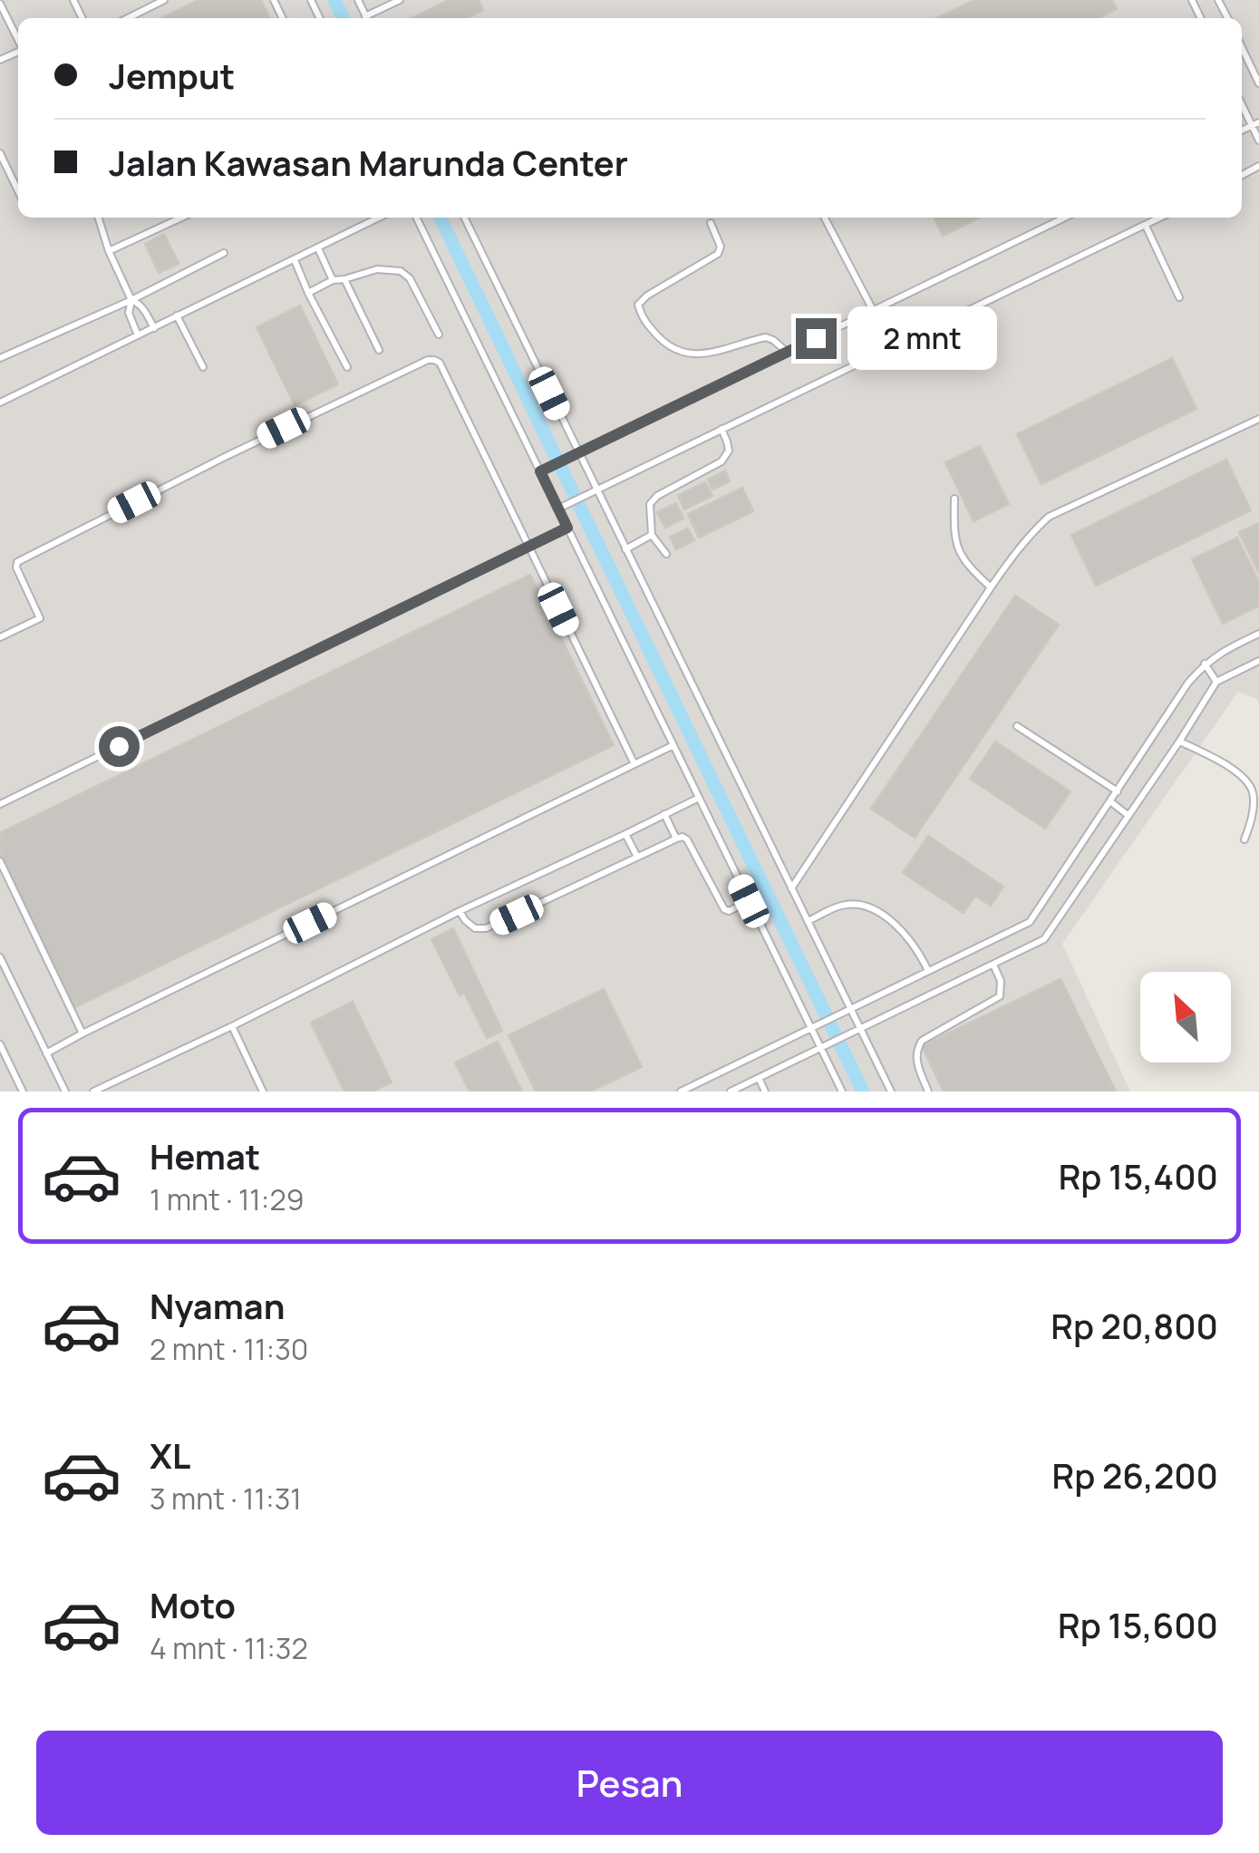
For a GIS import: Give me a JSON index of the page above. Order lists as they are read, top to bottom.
{
  "north": "top left",
  "page": {
    "banner": ["Jemput", "Jalan Kawasan Marunda Center"],
    "bubble": "2 mnt",
    "list": [
      {
        "name": "Hemat",
        "note": "1 mnt · 11:29",
        "value": "Rp 15,400"
      },
      {
        "name": "Nyaman",
        "note": "2 mnt · 11:30",
        "value": "Rp 20,800"
      },
      {
        "name": "XL",
        "note": "3 mnt · 11:31",
        "value": "Rp 26,200"
      },
      {
        "name": "Moto",
        "note": "4 mnt · 11:32",
        "value": "Rp 15,600"
      }
    ],
    "buttons": "Pesan"
  }
}
